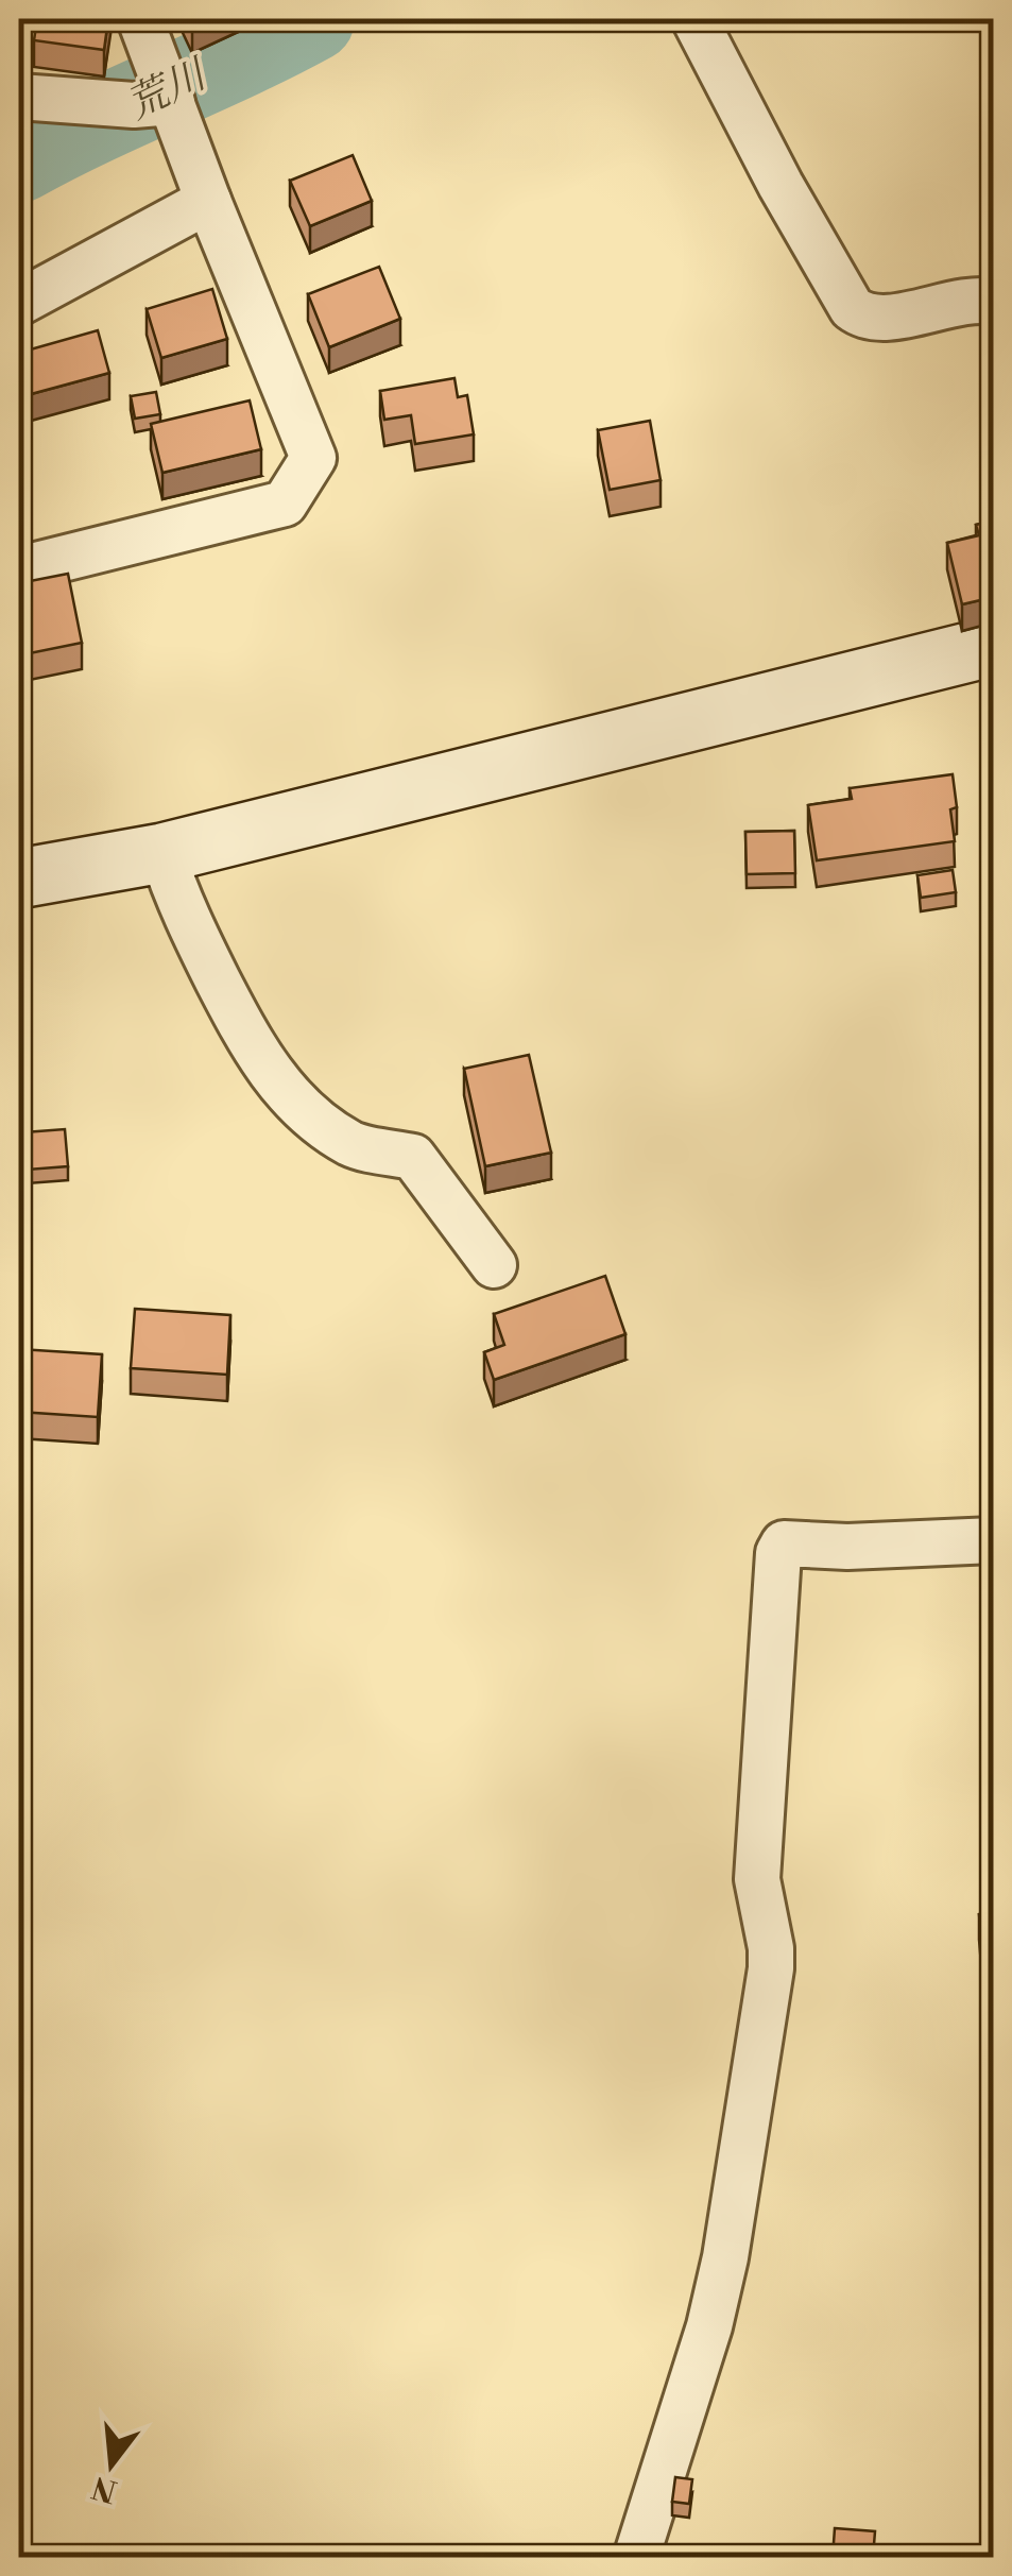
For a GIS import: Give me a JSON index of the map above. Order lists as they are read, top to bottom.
{
  "water": ["荒川"],
  "north": "bottom"
}
